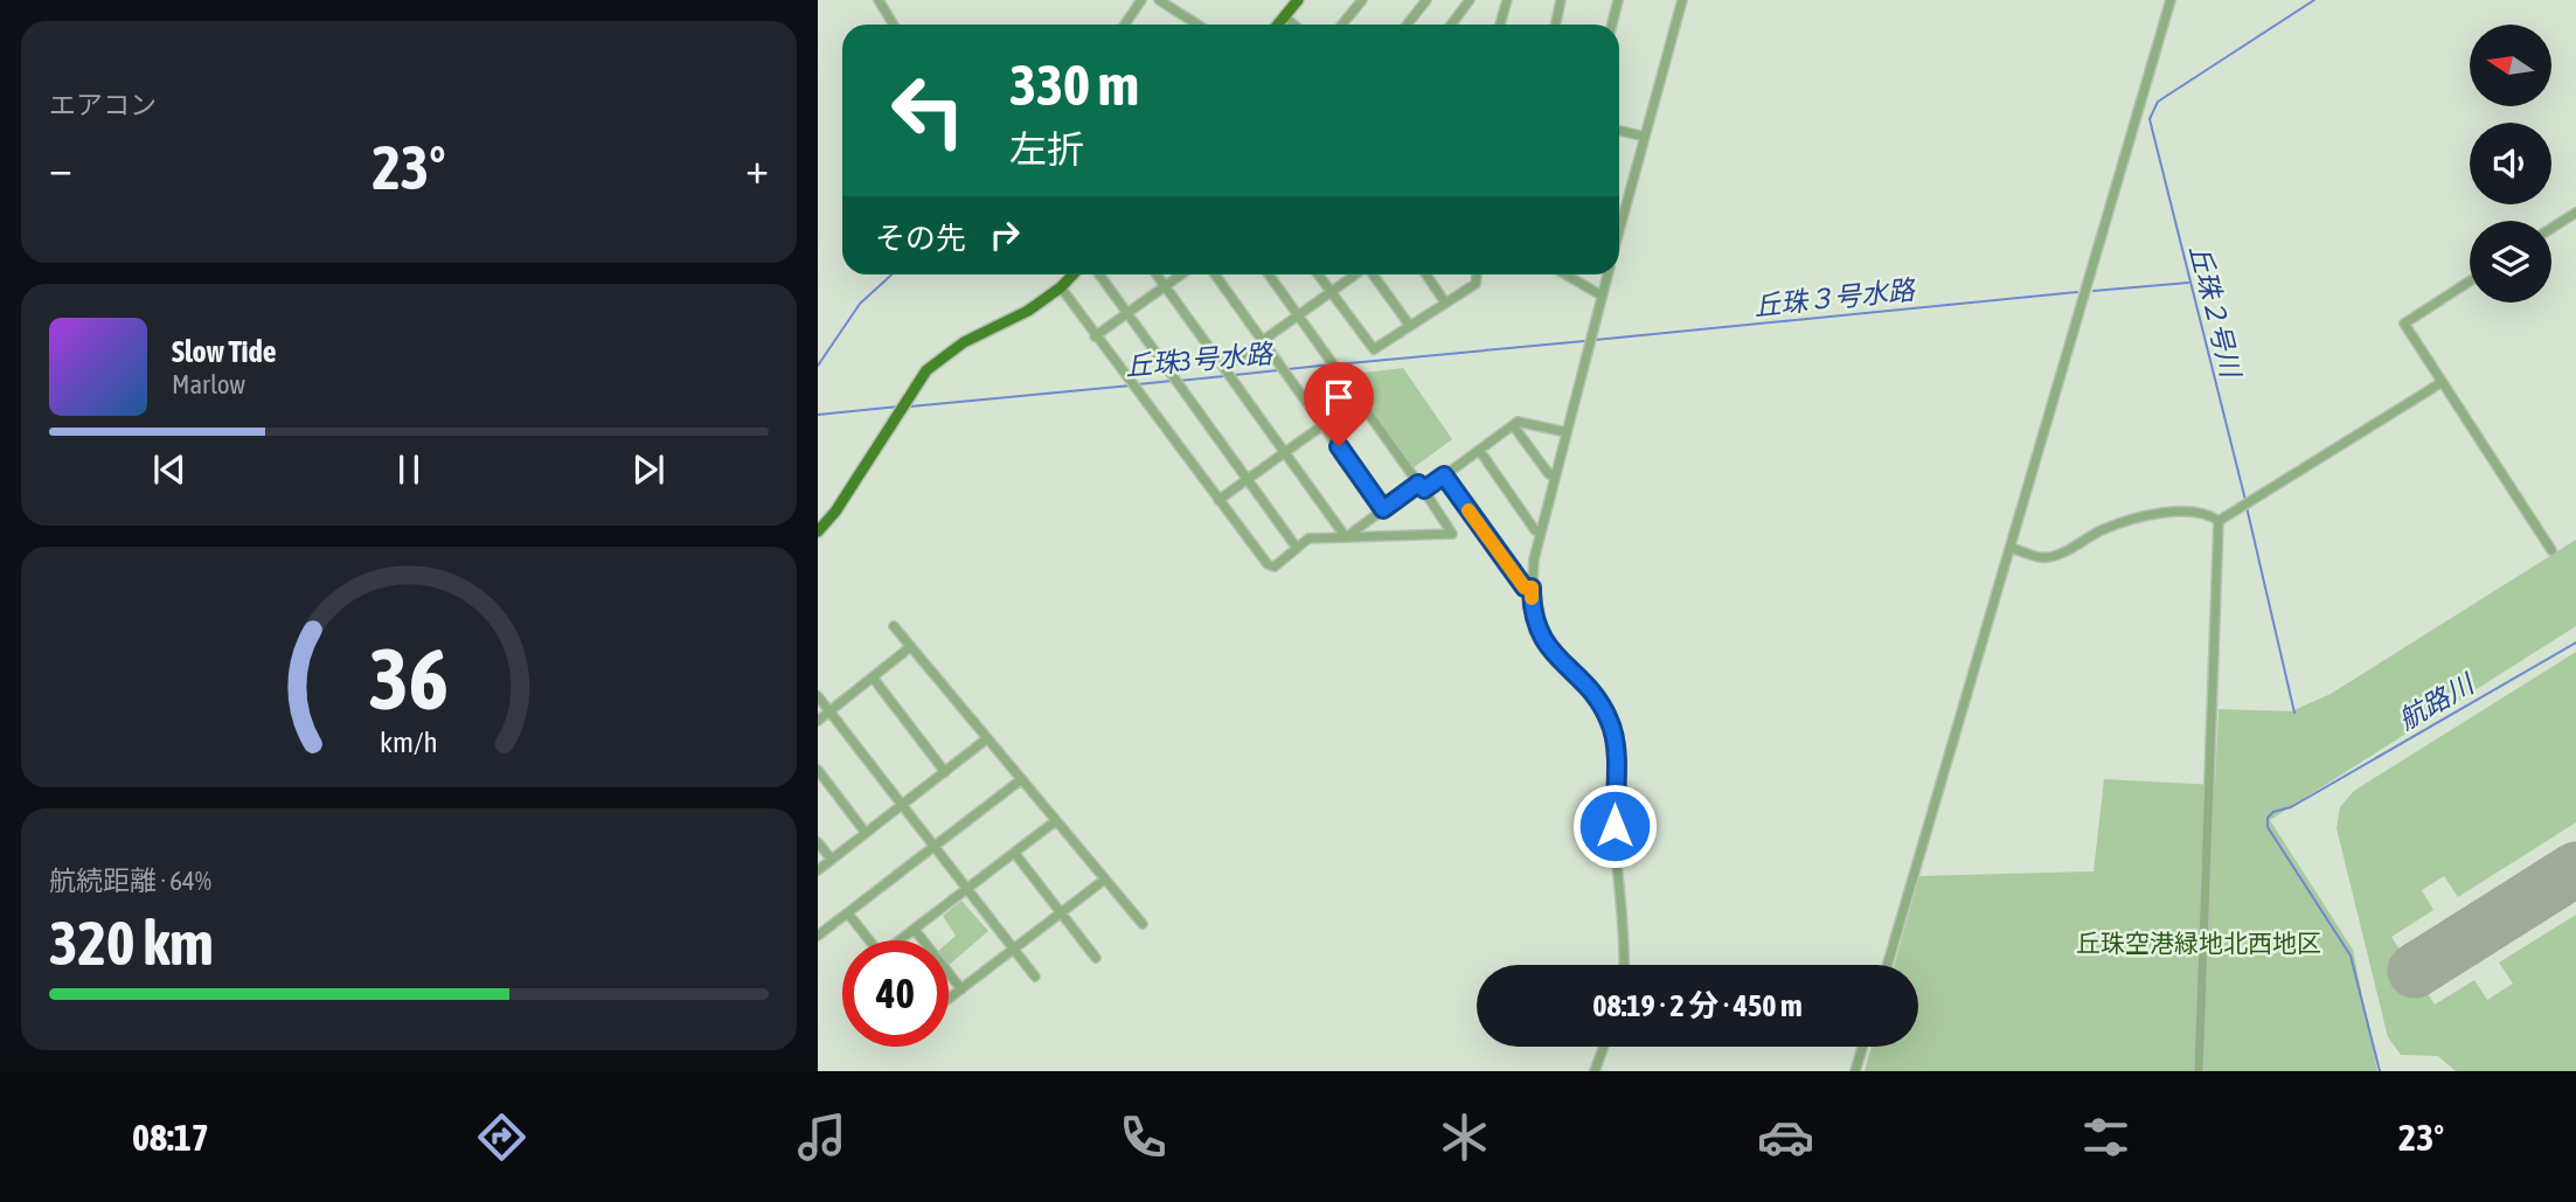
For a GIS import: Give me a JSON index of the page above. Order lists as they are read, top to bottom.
{
  "water": [
    "丘珠３号水路",
    "丘珠２号川",
    "丘珠3号水路",
    "航路川"
  ],
  "parks": ["丘珠空港緑地北西地区"],
  "north": "left",
  "page": {
    "tile": [
      "エアコン",
      ["航続距離 · 64%", "320 km"]
    ],
    "turn": ["330 m", "左折"],
    "heat": ["−", "23°", "+"],
    "then": "その先",
    "song": ["Slow Tide", "Marlow"],
    "limit": "40",
    "trip": "08:19 · 2 分 · 450 m",
    "tabs": ["08:17", "23°"],
    "gauge": ["36", "km/h"]
  }
}
